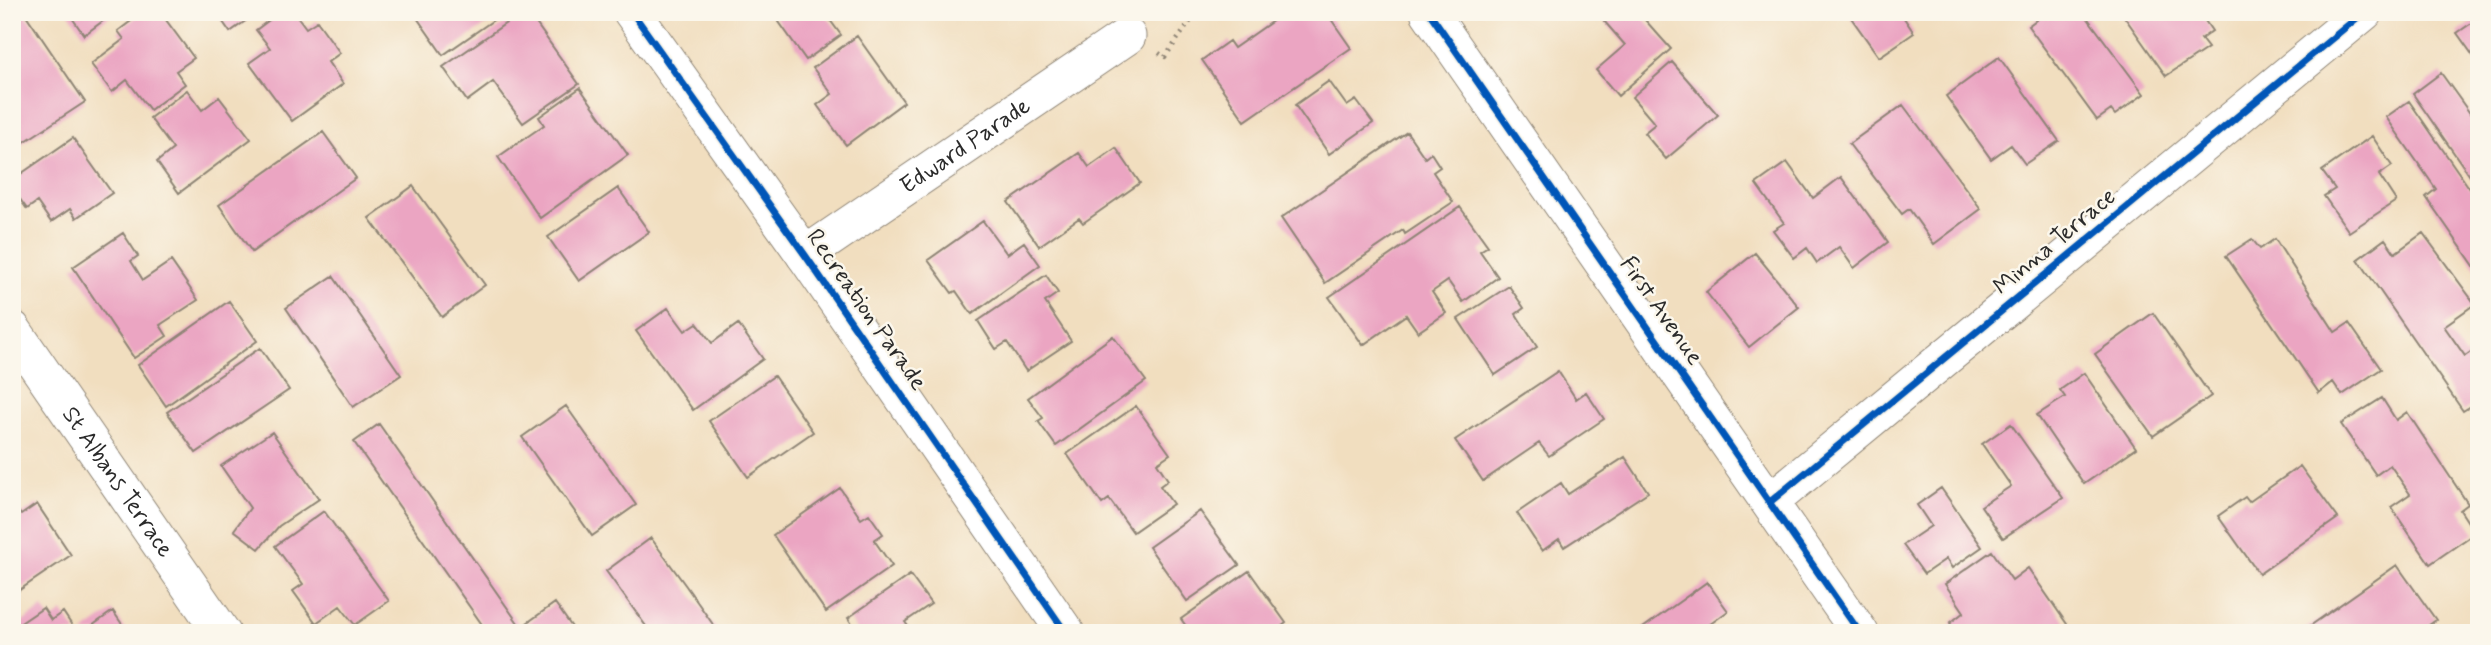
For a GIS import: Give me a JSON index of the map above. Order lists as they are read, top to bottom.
{
  "streets": {
    "street": [
      "Edward Parade",
      "Minna Terrace",
      "Recreation Parade",
      "First Avenue",
      "St Albans Terrace"
    ]
  },
  "crossings": [
    ["Edward Parade", "Recreation Parade"],
    ["Minna Terrace", "First Avenue"]
  ]
}
